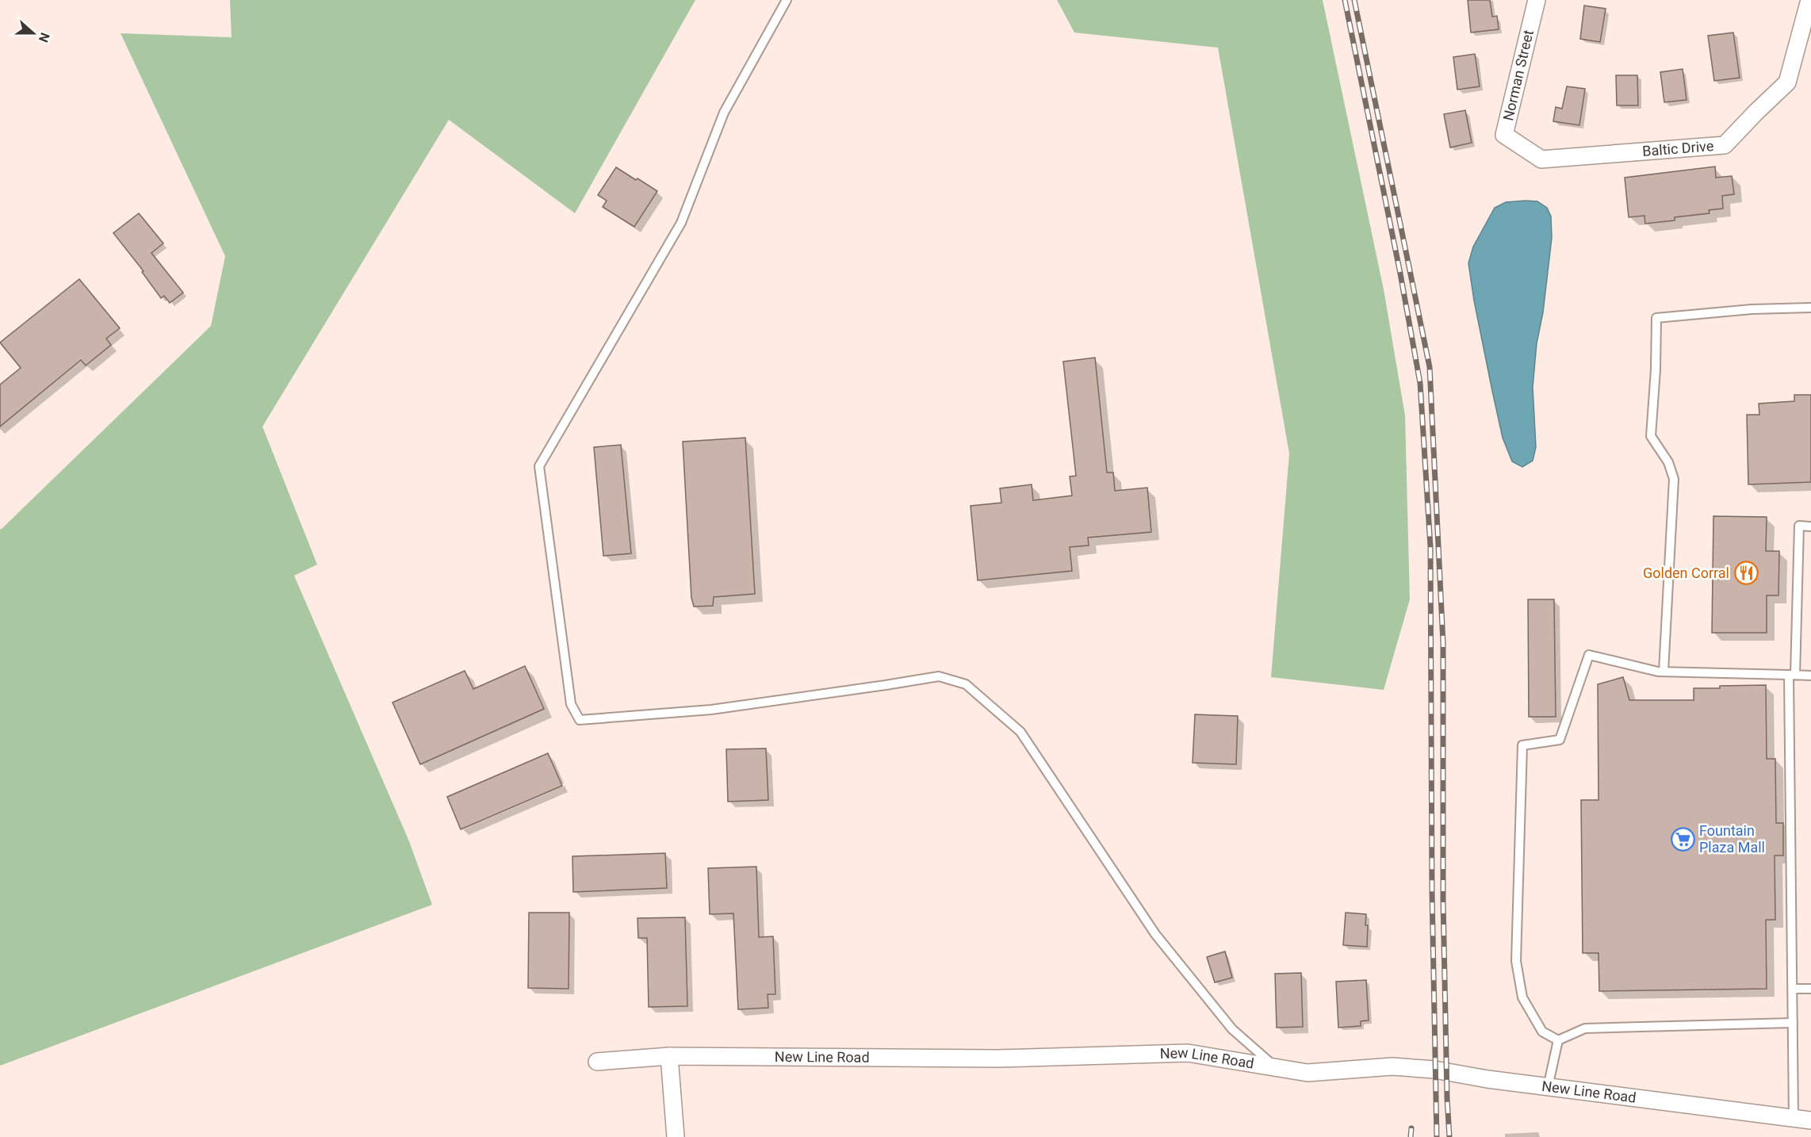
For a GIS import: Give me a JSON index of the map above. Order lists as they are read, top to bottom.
{
  "streets": {
    "street": ["Norman Street", "Baltic Drive", "New Line Road"]
  },
  "crossings": [
    ["Norman Street", "Baltic Drive"]
  ],
  "places": {
    "restaurant": ["Golden Corral"],
    "supermarket": ["Fountain Plaza Mall"]
  },
  "north": "right"
}
